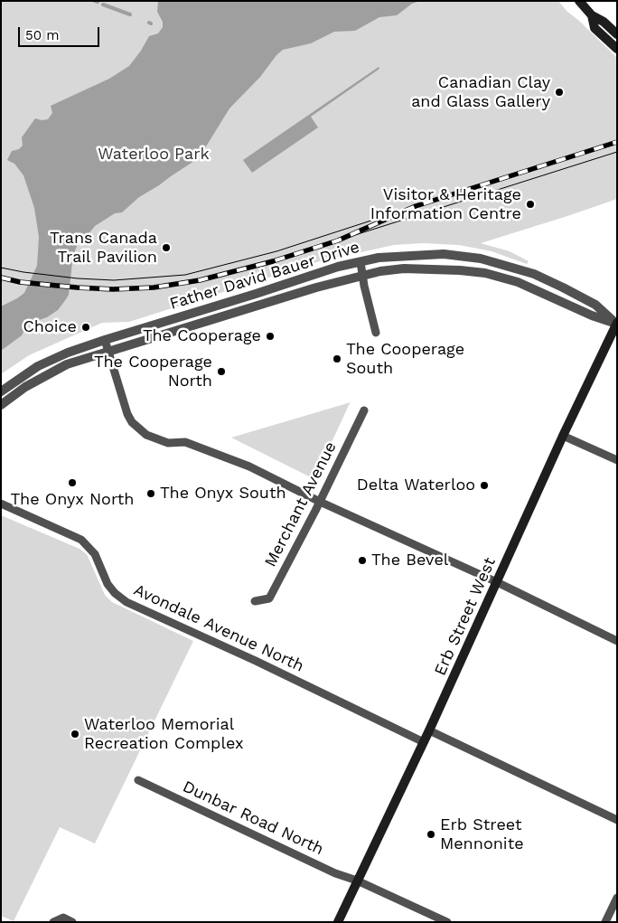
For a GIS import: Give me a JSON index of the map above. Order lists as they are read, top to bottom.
{
  "streets": {
    "main road": ["Erb Street West"],
    "street": [
      "Father David Bauer Drive",
      "Merchant Avenue",
      "Avondale Avenue North",
      "Dunbar Road North"
    ]
  },
  "crossings": [
    ["Father David Bauer Drive", "Erb Street West"],
    ["Erb Street West", "Avondale Avenue North"],
    ["Erb Street West", "Dunbar Road North"]
  ],
  "parks": ["Waterloo Park"],
  "places": [
    "Canadian Clay and Glass Gallery",
    "Visitor & Heritage Information Centre",
    "Trans Canada Trail Pavilion",
    "Choice",
    "The Cooperage",
    "The Cooperage South",
    "The Cooperage North",
    "The Onyx North",
    "Delta Waterloo",
    "The Onyx South",
    "The Bevel",
    "Waterloo Memorial Recreation Complex",
    "Erb Street Mennonite"
  ],
  "scale_bar": "50 m"
}
